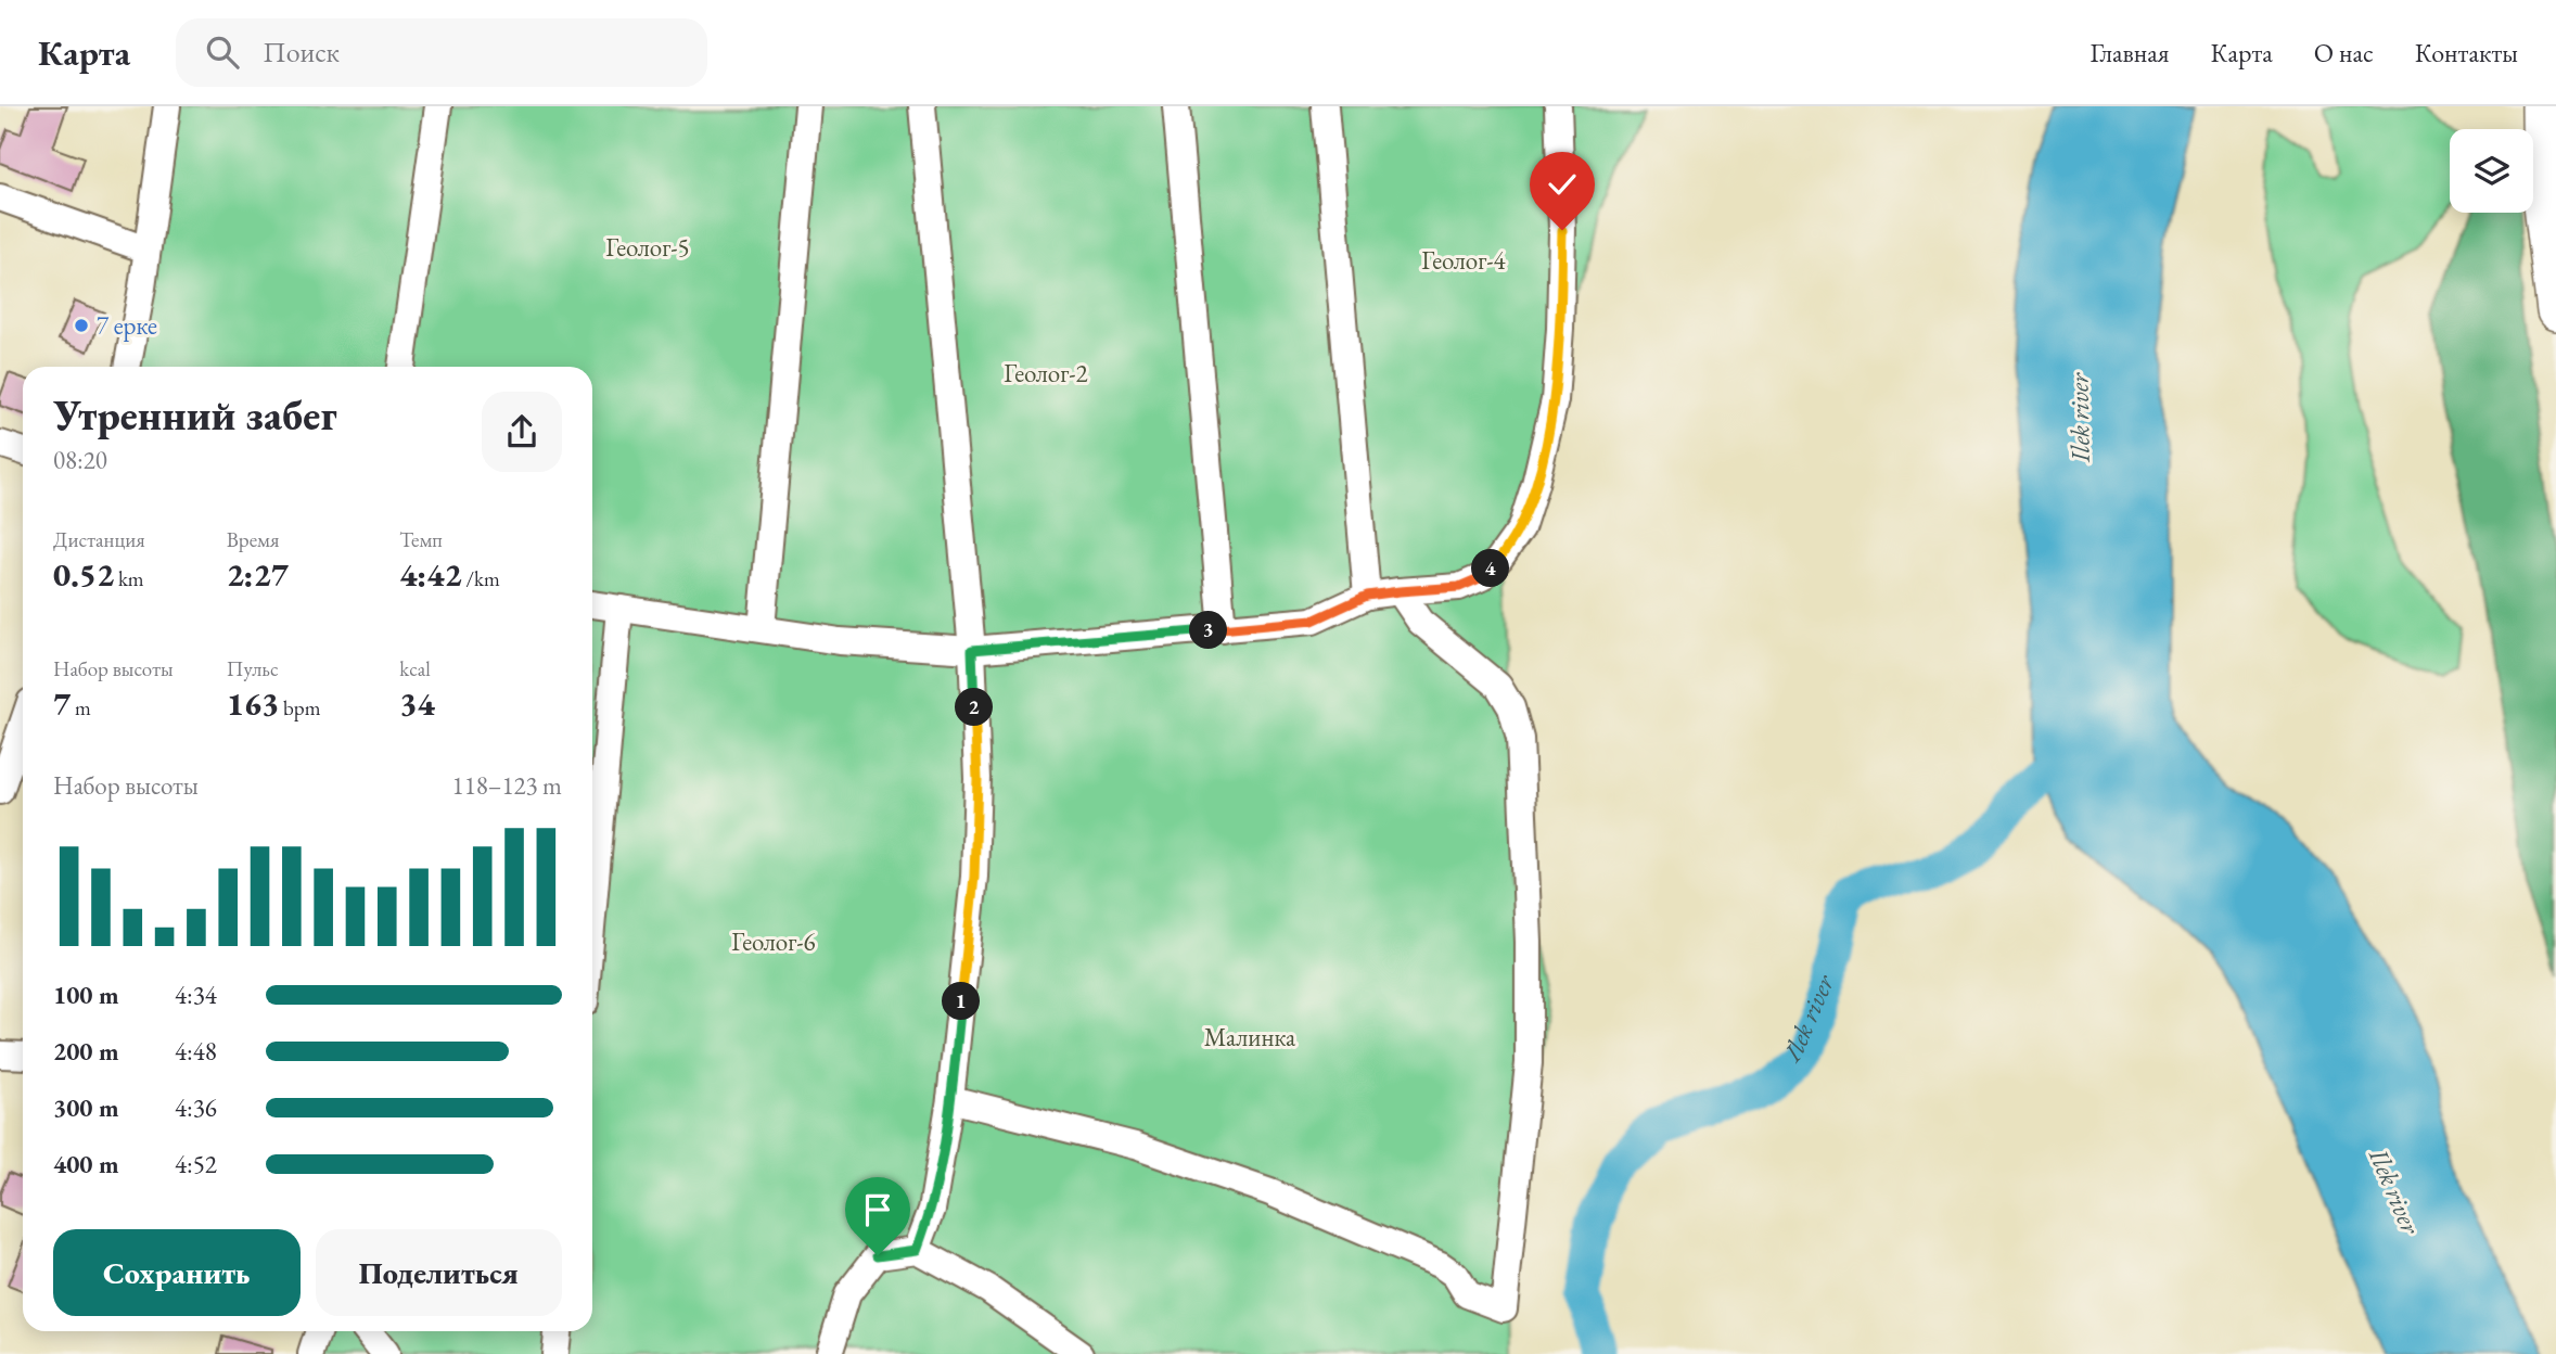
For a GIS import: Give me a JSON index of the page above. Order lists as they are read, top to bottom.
{
  "water": ["Ilek river"],
  "parks": [
    "Геолог-5",
    "Геолог-4",
    "Геолог-2",
    "Геолог-6",
    "Малинка"
  ],
  "places": ["7 ерке"],
  "page": {
    "header": "Карта",
    "search": "Поиск",
    "nav": [
      "Главная",
      "Карта",
      "О нас",
      "Контакты"
    ],
    "heading": ["Утренний забег", "08:20"],
    "stats": [
      ["Дистанция", "0.52 km"],
      ["Время", "2:27"],
      ["Темп", "4:42 /km"],
      ["Набор высоты", "7 m"],
      ["Пульс", "163 bpm"],
      ["kcal", "34"]
    ],
    "pins": [
      "4",
      "3",
      "2",
      "1"
    ],
    "chart": ["Набор высоты", "118–123 m"],
    "list": [
      {
        "name": "100 m",
        "note": "4:34"
      },
      {
        "name": "200 m",
        "note": "4:48"
      },
      {
        "name": "300 m",
        "note": "4:36"
      },
      {
        "name": "400 m",
        "note": "4:52"
      }
    ],
    "buttons": ["Сохранить", "Поделиться"]
  }
}
